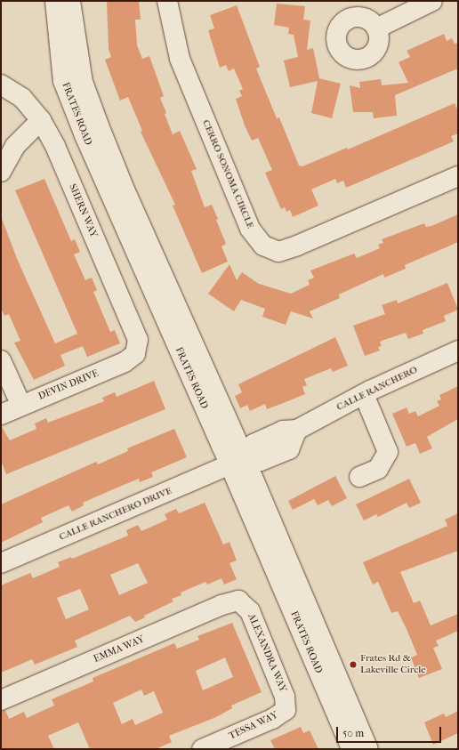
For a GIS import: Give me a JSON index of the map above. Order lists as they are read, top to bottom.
{
  "streets": {
    "street": [
      "FRATES ROAD",
      "CERRO SONOMA CIRCLE",
      "SHERN WAY",
      "DEVIN DRIVE",
      "CALLE RANCHERO",
      "CALLE RANCHERO DRIVE",
      "EMMA WAY",
      "ALEXANDRA WAY",
      "TESSA WAY"
    ]
  },
  "crossings": [
    ["FRATES ROAD", "CALLE RANCHERO"],
    ["FRATES ROAD", "CALLE RANCHERO DRIVE"],
    ["SHERN WAY", "DEVIN DRIVE"],
    ["CALLE RANCHERO", "CALLE RANCHERO DRIVE"],
    ["EMMA WAY", "ALEXANDRA WAY"],
    ["ALEXANDRA WAY", "TESSA WAY"]
  ],
  "places": ["Frates Rd & Lakeville Circle"],
  "scale_bar": "50 m"
}
